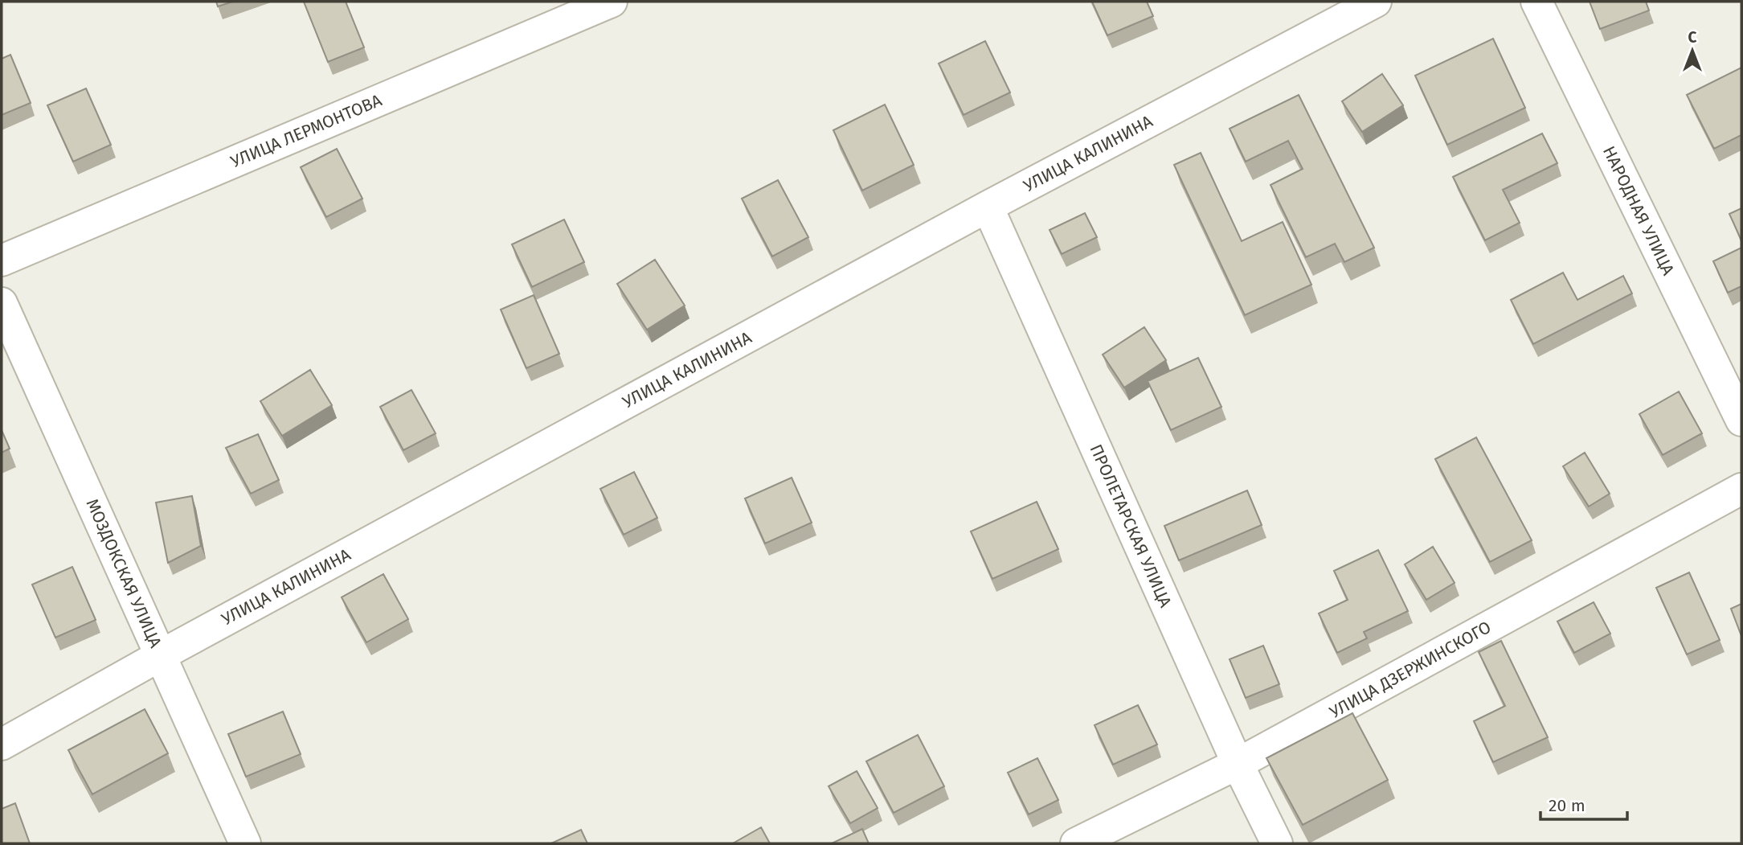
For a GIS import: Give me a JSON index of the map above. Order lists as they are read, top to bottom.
{
  "streets": {
    "street": [
      "УЛИЦА ЛЕРМОНТОВА",
      "УЛИЦА КАЛИНИНА",
      "НАРОДНАЯ УЛИЦА",
      "ПРОЛЕТАРСКАЯ УЛИЦА",
      "МОЗДОКСКАЯ УЛИЦА",
      "УЛИЦА ДЗЕРЖИНСКОГО"
    ]
  },
  "crossings": [
    ["УЛИЦА КАЛИНИНА", "ПРОЛЕТАРСКАЯ УЛИЦА"],
    ["УЛИЦА КАЛИНИНА", "МОЗДОКСКАЯ УЛИЦА"],
    ["ПРОЛЕТАРСКАЯ УЛИЦА", "УЛИЦА ДЗЕРЖИНСКОГО"]
  ],
  "scale_bar": "20 m",
  "north": "top"
}
